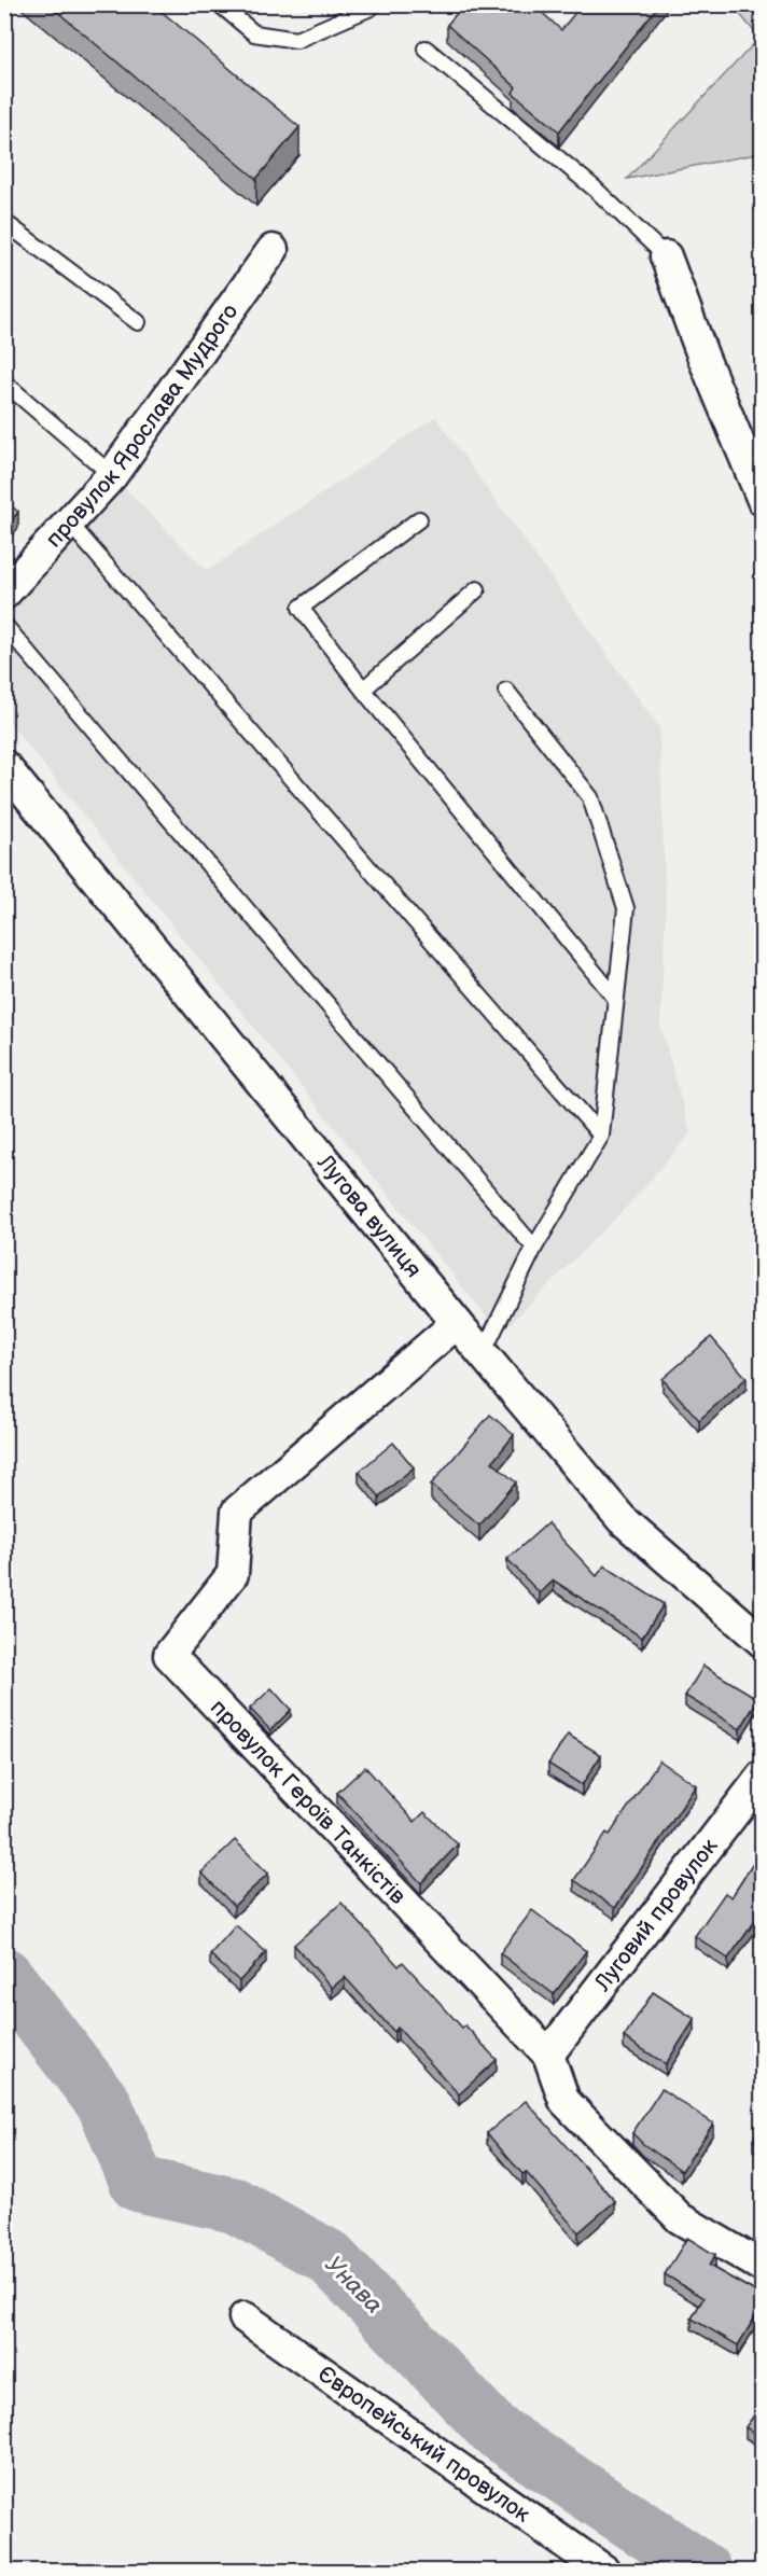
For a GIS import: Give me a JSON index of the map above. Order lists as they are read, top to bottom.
{
  "streets": {
    "street": [
      "провулок Ярослава Мудрого",
      "Лугова вулиця",
      "провулок Героїв Танкістів",
      "Луговий провулок",
      "Європейський провулок"
    ]
  },
  "crossings": [
    ["Лугова вулиця", "провулок Героїв Танкістів"],
    ["провулок Героїв Танкістів", "Луговий провулок"]
  ],
  "water": ["Унава"]
}
